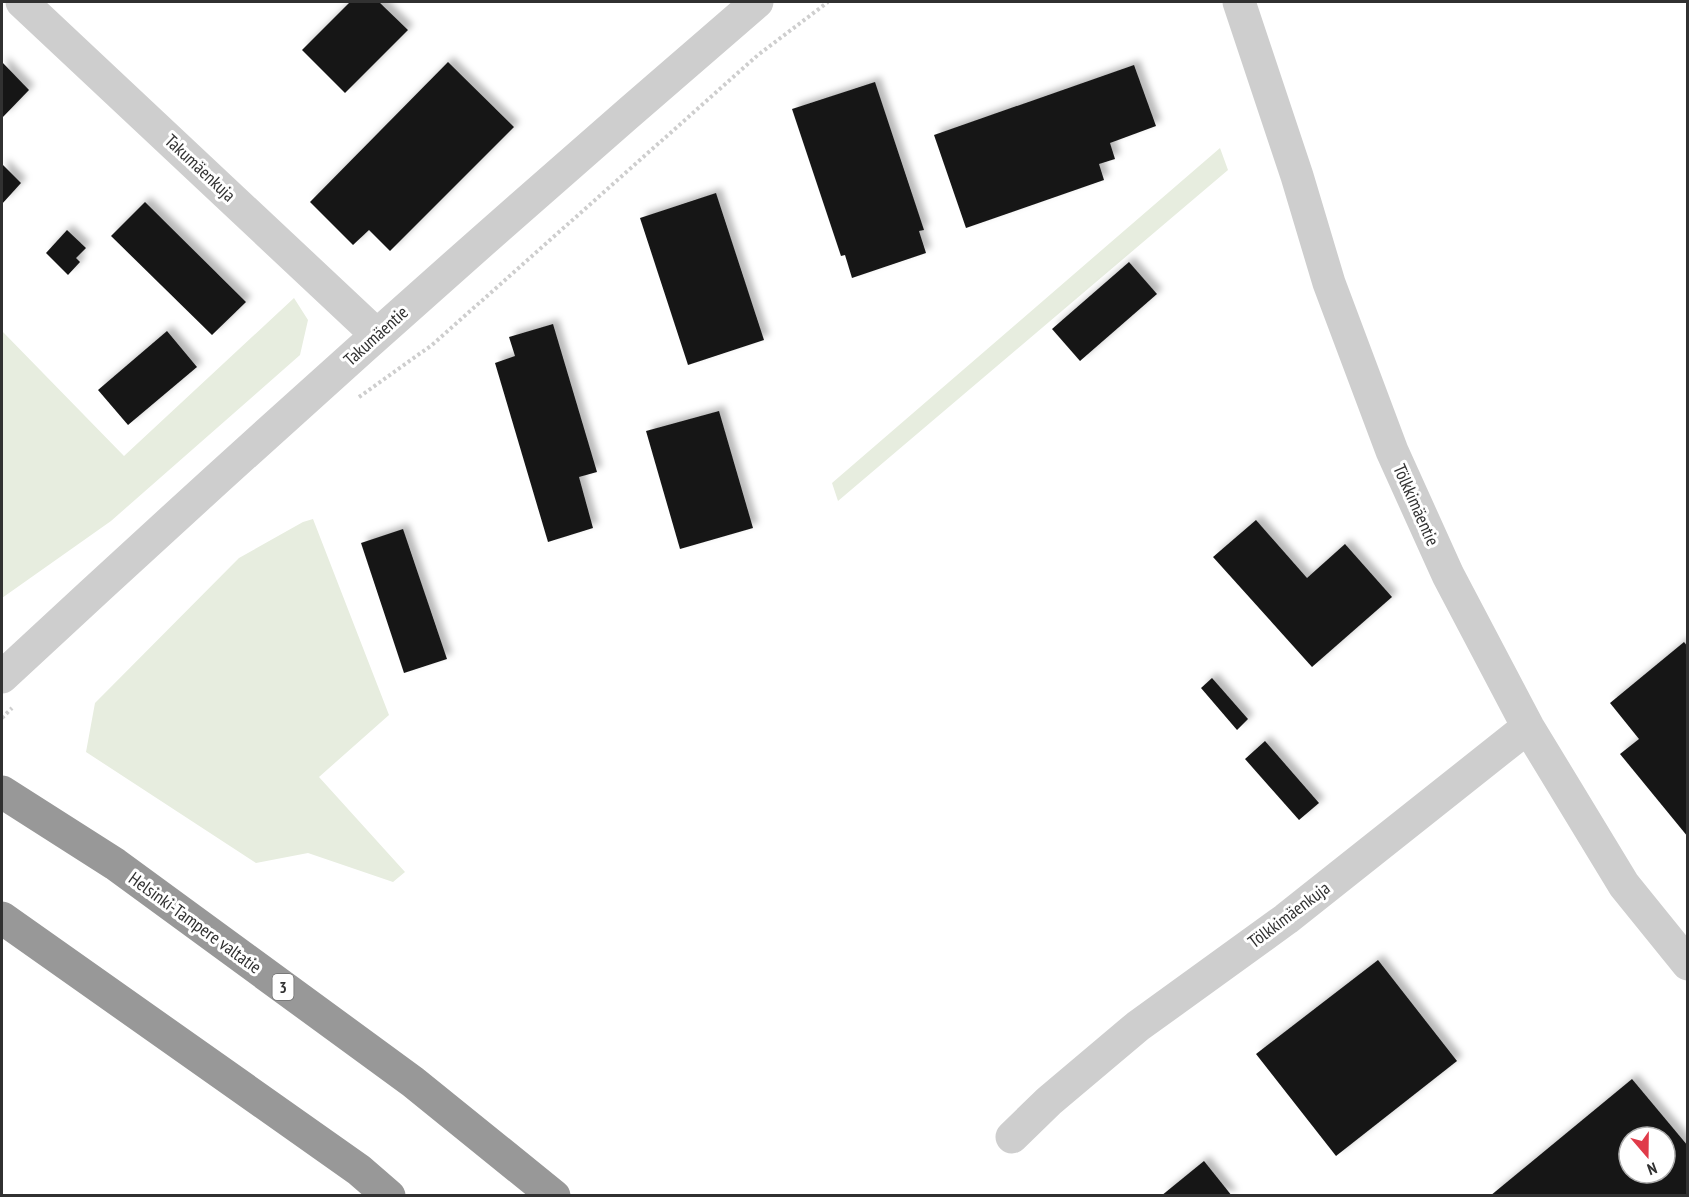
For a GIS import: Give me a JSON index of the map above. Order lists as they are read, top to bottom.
{
  "streets": {
    "highway": ["Helsinki-Tampere valtatie", "3"],
    "street": [
      "Takumäenkuja",
      "Takumäentie",
      "Tölkkimäentie",
      "Tölkkimäenkuja"
    ]
  },
  "crossings": [
    ["Takumäenkuja", "Takumäentie"],
    ["Tölkkimäentie", "Tölkkimäenkuja"]
  ],
  "north": "bottom"
}
